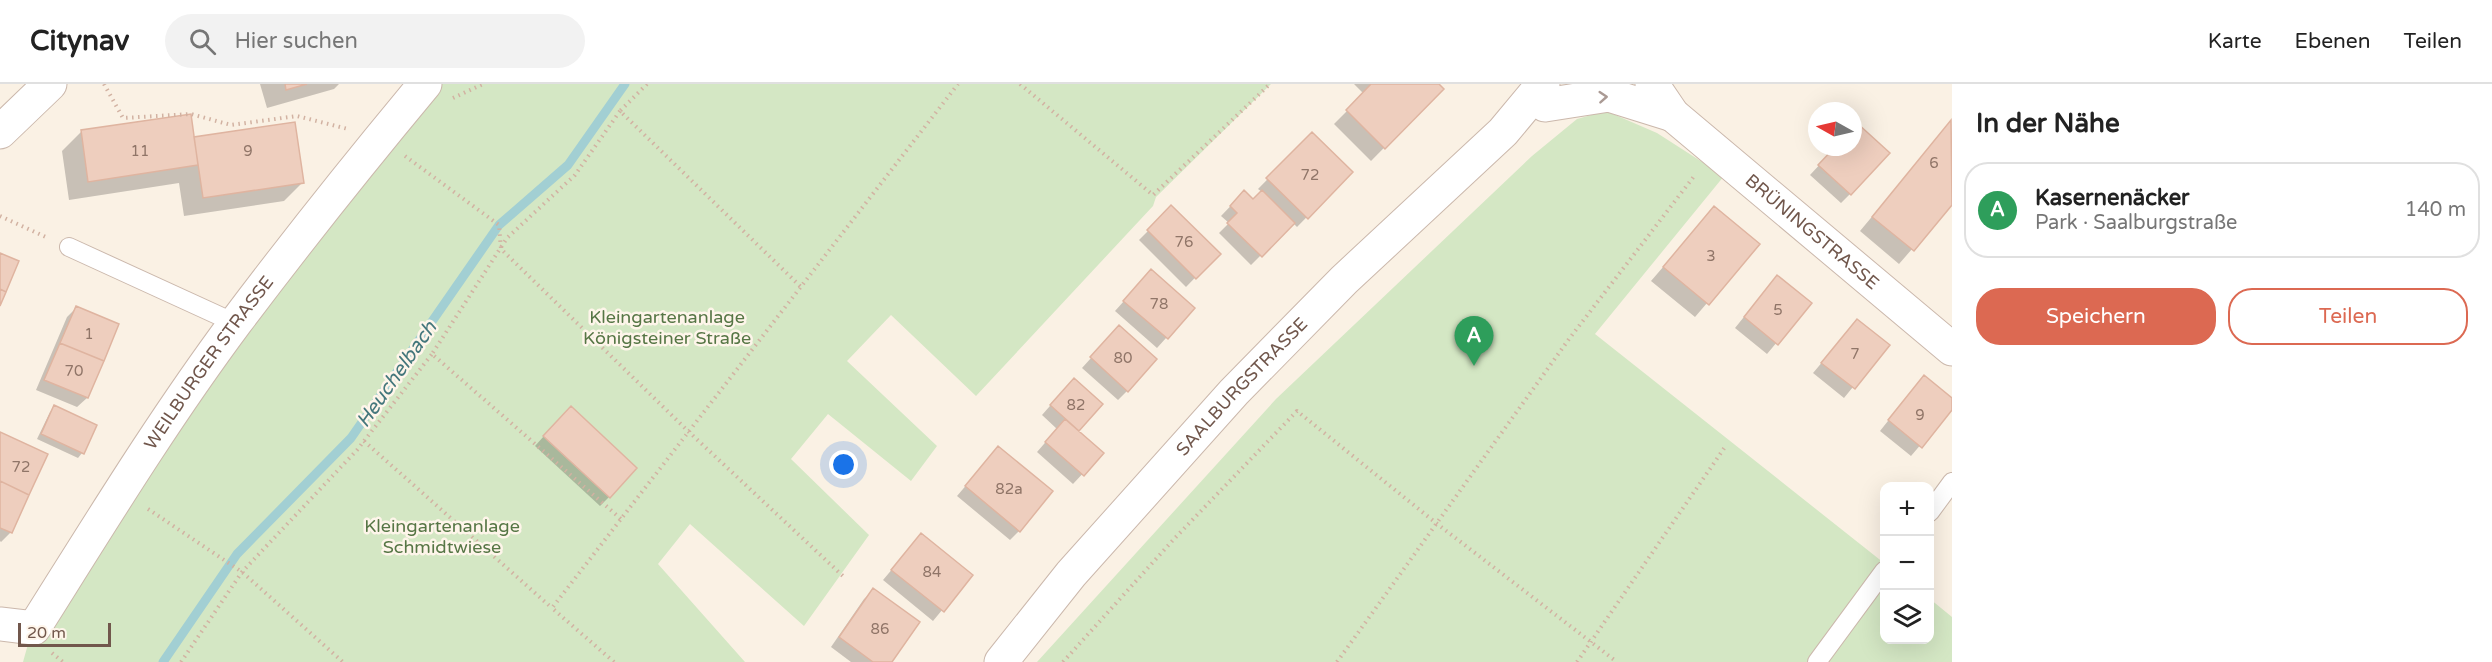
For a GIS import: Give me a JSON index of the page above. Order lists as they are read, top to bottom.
{
  "streets": {
    "street": ["BRÜNINGSTRASSE", "WEILBURGER STRASSE", "SAALBURGSTRASSE"]
  },
  "crossings": [
    ["BRÜNINGSTRASSE", "SAALBURGSTRASSE"]
  ],
  "water": ["Heuchelbach"],
  "parks": ["Kleingartenanlage Königsteiner Straße", "Kleingartenanlage Schmidtwiese"],
  "house_numbers": [
    "11",
    "9",
    "6",
    "72",
    "76",
    "3",
    "78",
    "5",
    "1",
    "7",
    "80",
    "70",
    "82",
    "9",
    "72",
    "82a",
    "84",
    "86"
  ],
  "scale_bar": "20 m",
  "north": "left",
  "page": {
    "header": "Citynav",
    "search": "Hier suchen",
    "nav": ["Karte", "Ebenen", "Teilen"],
    "heading": "In der Nähe",
    "list": [
      {
        "mark": "A",
        "name": "Kasernenäcker",
        "note": "Park · Saalburgstraße",
        "value": "140 m"
      }
    ],
    "buttons": ["Speichern", "Teilen"],
    "pins": "A",
    "map_buttons": ["+", "−"],
    "scale": "20 m"
  }
}
